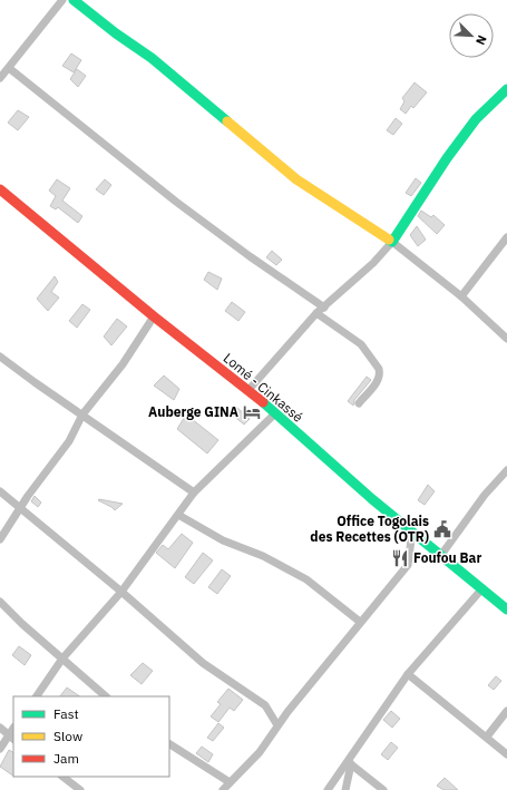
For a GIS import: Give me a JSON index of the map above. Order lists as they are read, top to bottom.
{
  "streets": {
    "main road": ["Lomé - Cinkassé"]
  },
  "places": {
    "hotel": ["Auberge GINA"],
    "public building": ["Office Togolais des Recettes (OTR)"],
    "restaurant": ["Foufou Bar"]
  },
  "legend": ["Fast", "Slow", "Jam"],
  "north": "bottom right"
}
